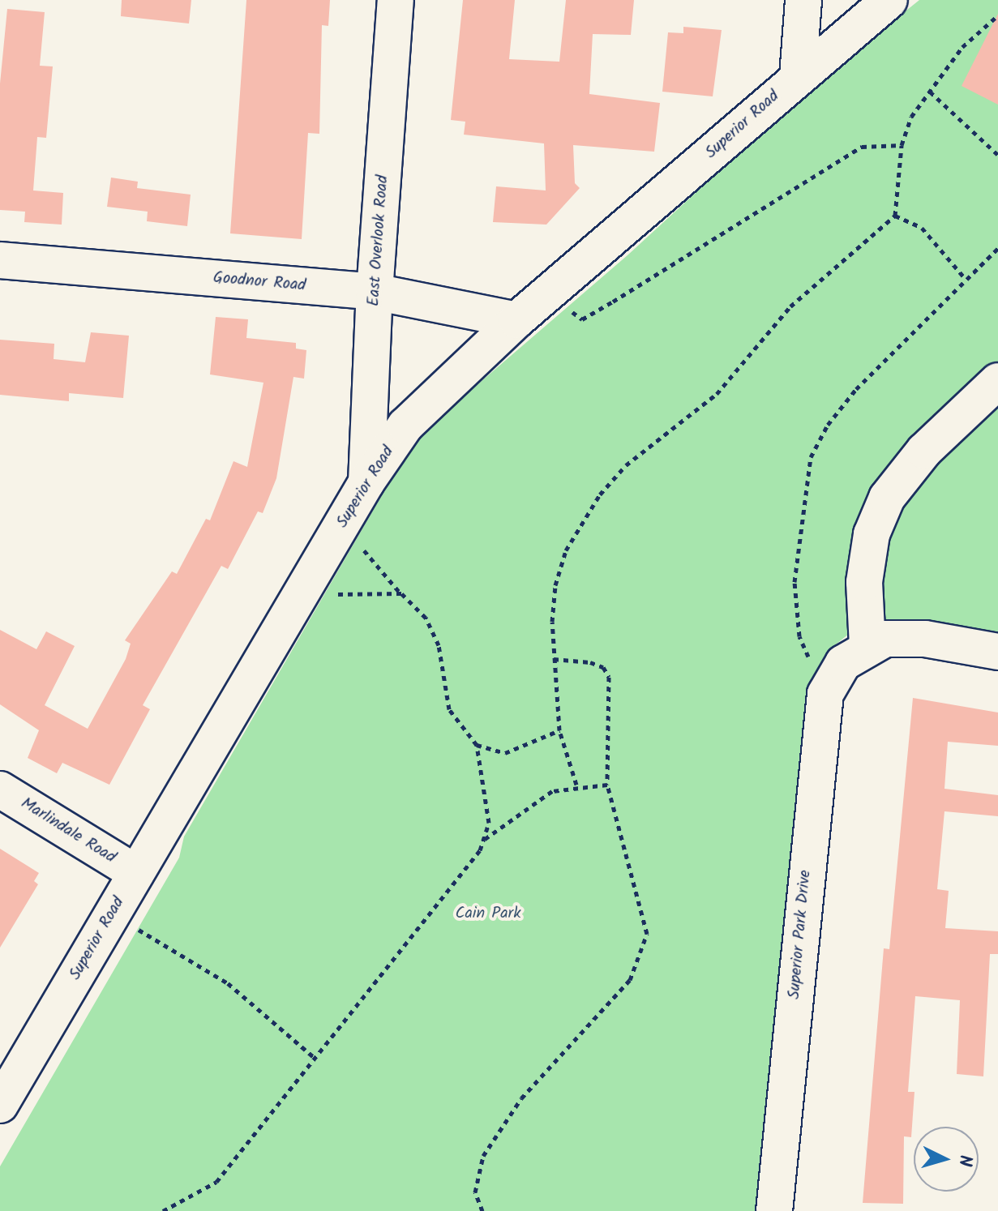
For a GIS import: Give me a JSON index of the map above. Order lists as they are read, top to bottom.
{
  "streets": {
    "street": [
      "Superior Road",
      "East Overlook Road",
      "Goodnor Road",
      "Marlindale Road",
      "Superior Park Drive"
    ]
  },
  "crossings": [
    ["Superior Road", "East Overlook Road"],
    ["Superior Road", "Goodnor Road"],
    ["Superior Road", "Marlindale Road"],
    ["East Overlook Road", "Goodnor Road"]
  ],
  "parks": ["Cain Park"],
  "north": "right"
}
